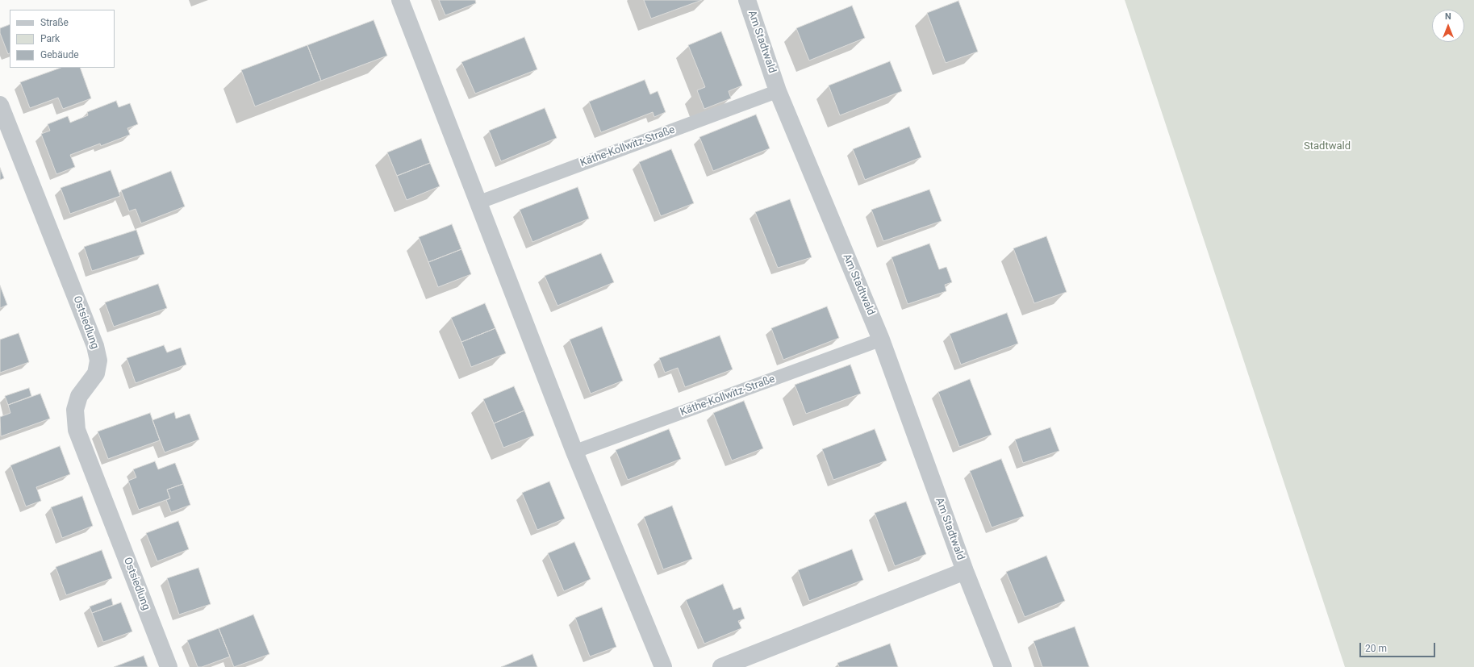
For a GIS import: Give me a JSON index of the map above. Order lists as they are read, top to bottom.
{
  "streets": {
    "street": ["Am Stadtwald", "Ostsiedlung"],
    "lane": ["Käthe-Kollwitz-Straße"]
  },
  "crossings": [
    ["Am Stadtwald", "Käthe-Kollwitz-Straße"]
  ],
  "parks": ["Stadtwald"],
  "legend": ["Straße", "Park", "Gebäude"],
  "scale_bar": "20 m",
  "north": "top"
}
